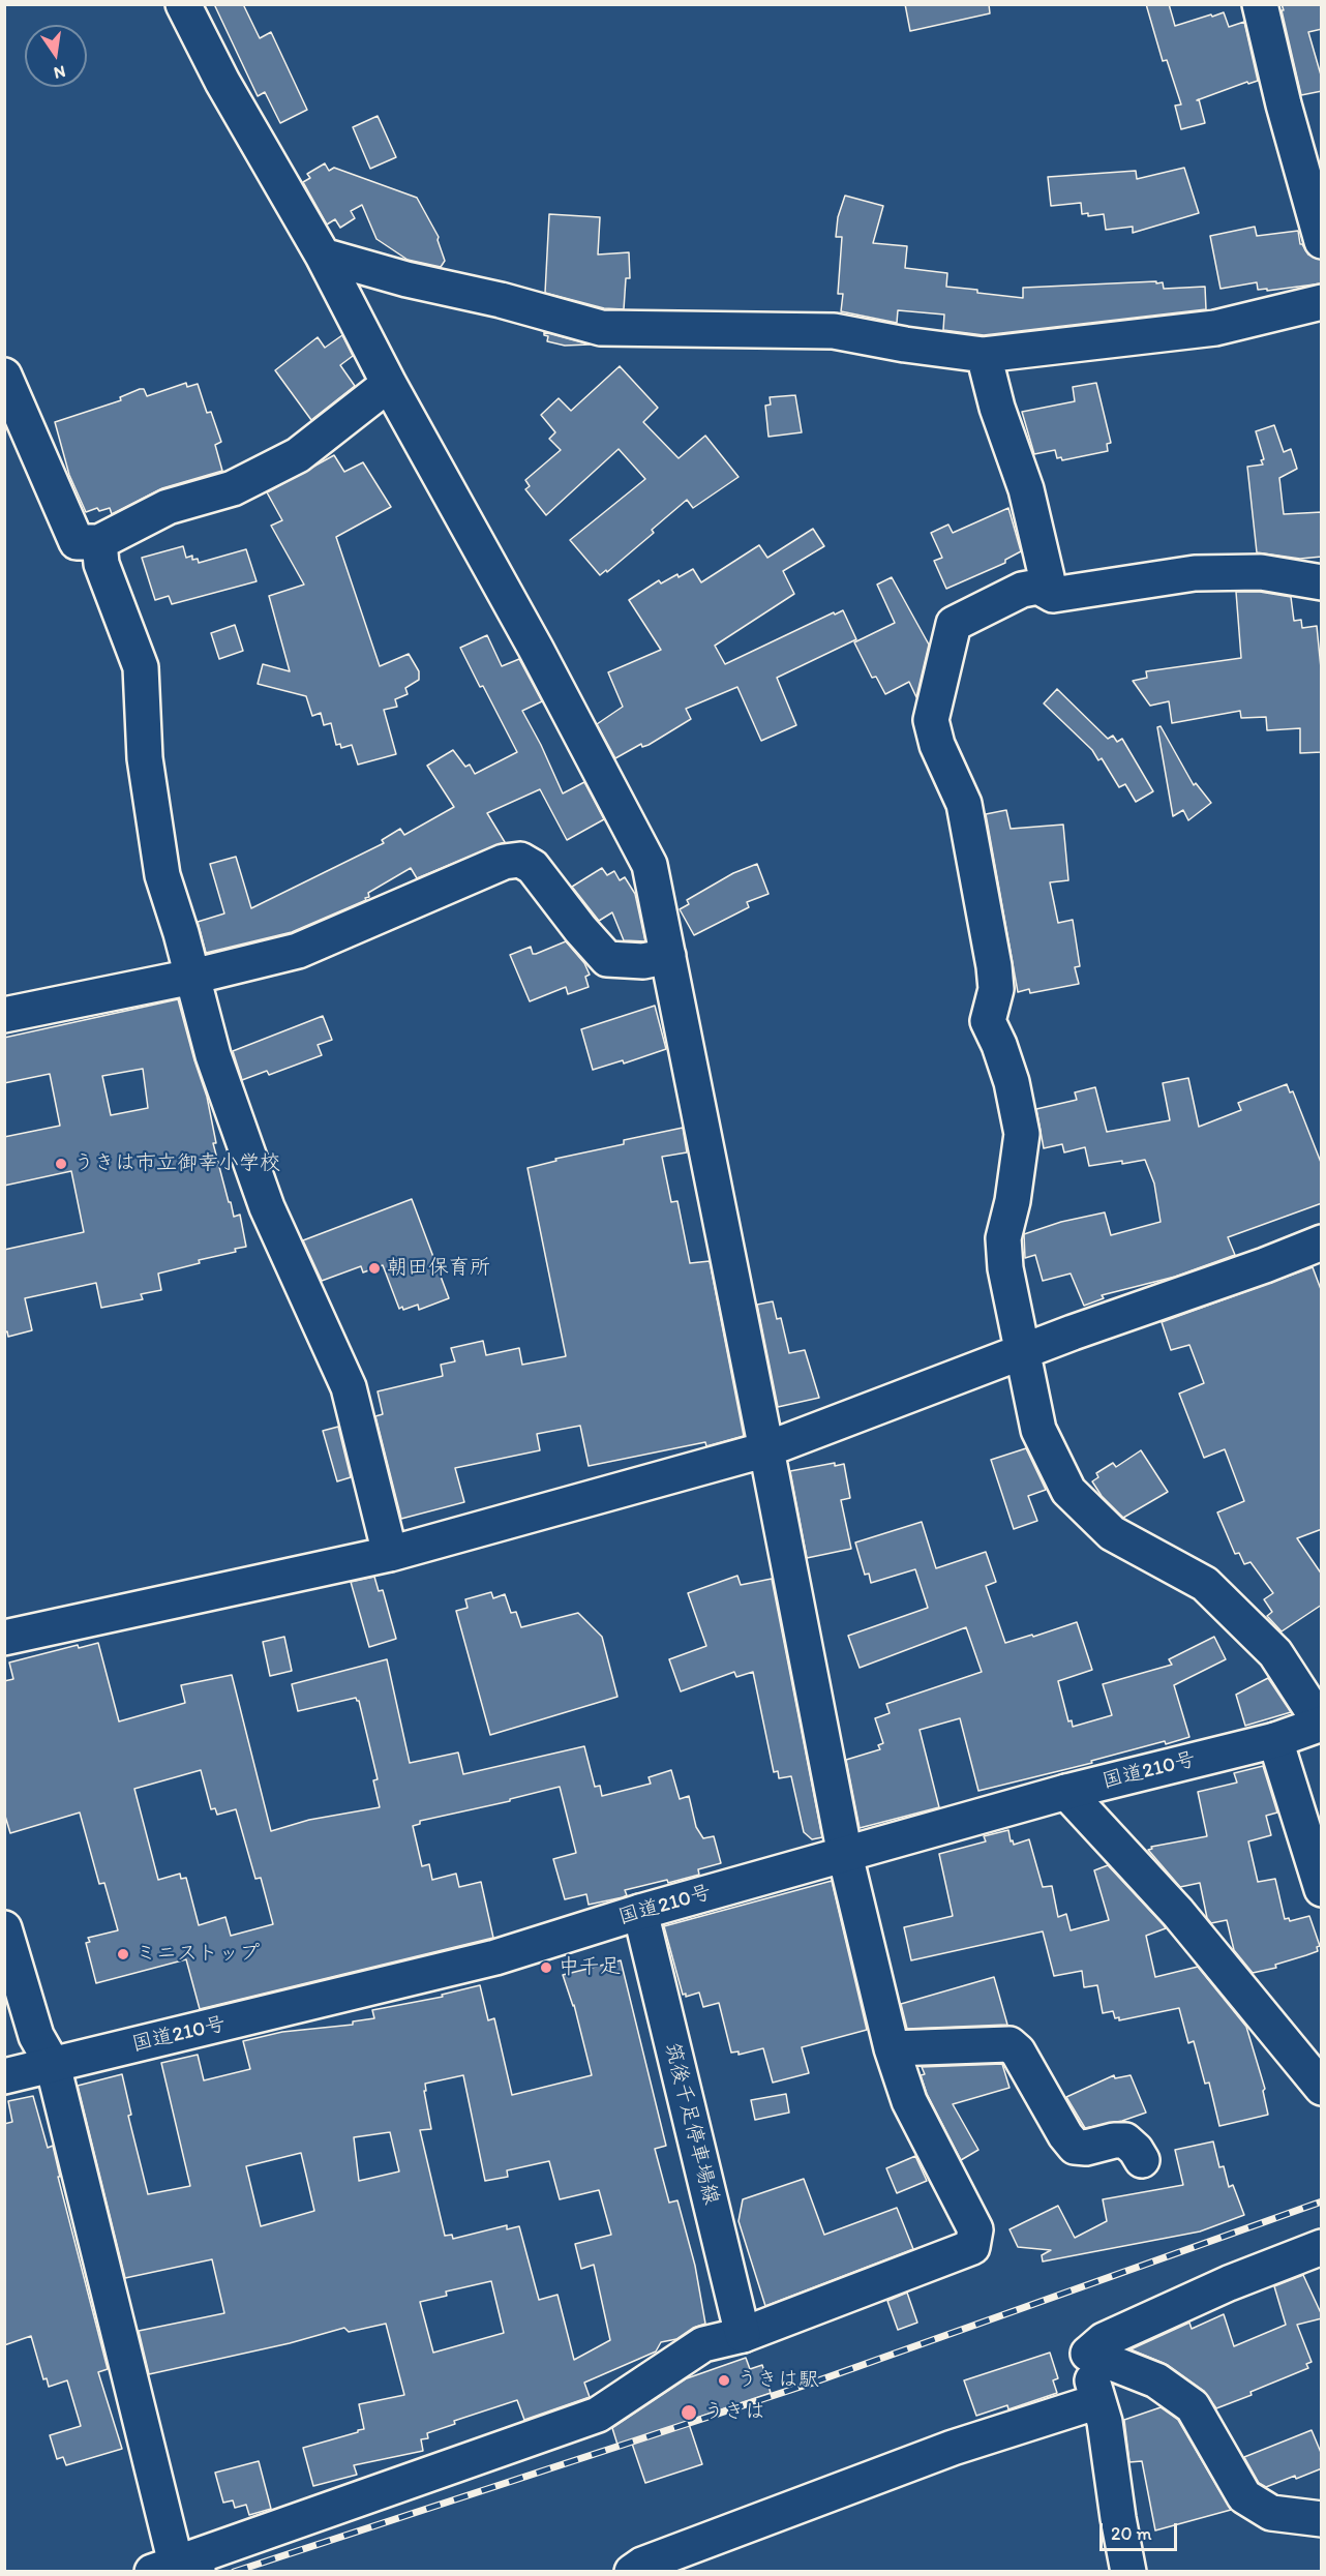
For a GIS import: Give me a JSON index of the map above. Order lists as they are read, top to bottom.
{
  "streets": {
    "main road": ["国道210号", "筑後千足停車場線"]
  },
  "crossings": [
    ["国道210号", "筑後千足停車場線"]
  ],
  "places": [
    "うきは市立御幸小学校",
    "朝田保育所",
    "ミニストップ",
    "中千足",
    "うきは駅",
    "うきは"
  ],
  "scale_bar": "20 m",
  "north": "bottom"
}
